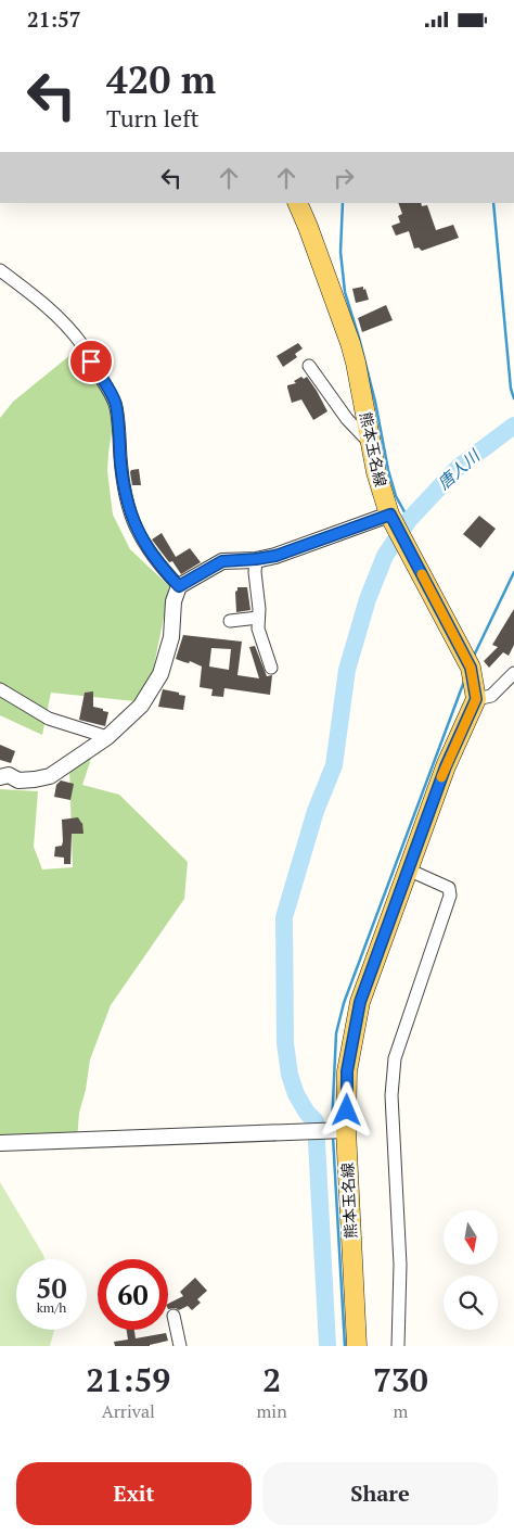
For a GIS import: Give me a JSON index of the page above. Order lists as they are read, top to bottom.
{
  "streets": {
    "main road": ["熊本玉名線"]
  },
  "water": ["唐人川"],
  "north": "bottom",
  "page": {
    "status": "21:57",
    "turn": ["420 m", "Turn left"],
    "speed": "50 km/h",
    "limit": "60",
    "eta": [
      "21:59",
      "Arrival",
      "2",
      "min",
      "730",
      "m"
    ],
    "buttons": ["Exit", "Share"]
  }
}
